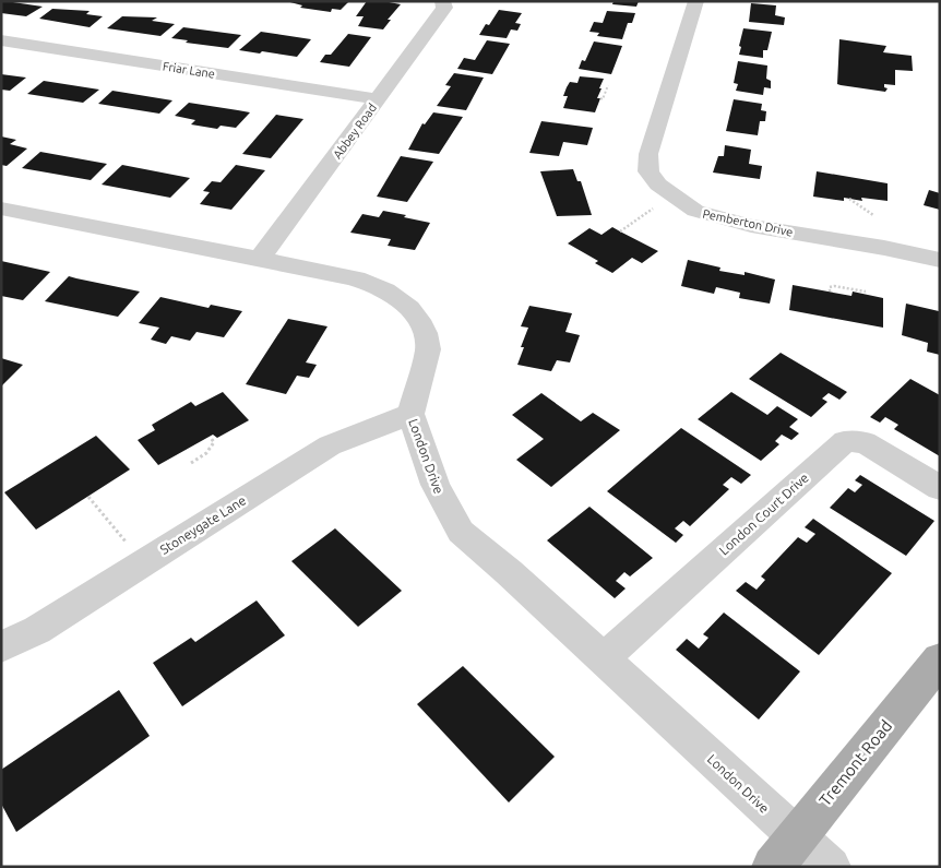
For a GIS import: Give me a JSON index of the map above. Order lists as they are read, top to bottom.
{
  "streets": {
    "main road": ["Tremont Road"],
    "street": [
      "Friar Lane",
      "Abbey Road",
      "Pemberton Drive",
      "London Drive",
      "London Court Drive",
      "Stoneygate Lane"
    ]
  },
  "crossings": [
    ["Friar Lane", "Abbey Road"],
    ["Abbey Road", "London Drive"],
    ["London Drive", "London Court Drive"],
    ["London Drive", "Stoneygate Lane"],
    ["London Drive", "Tremont Road"]
  ]
}
